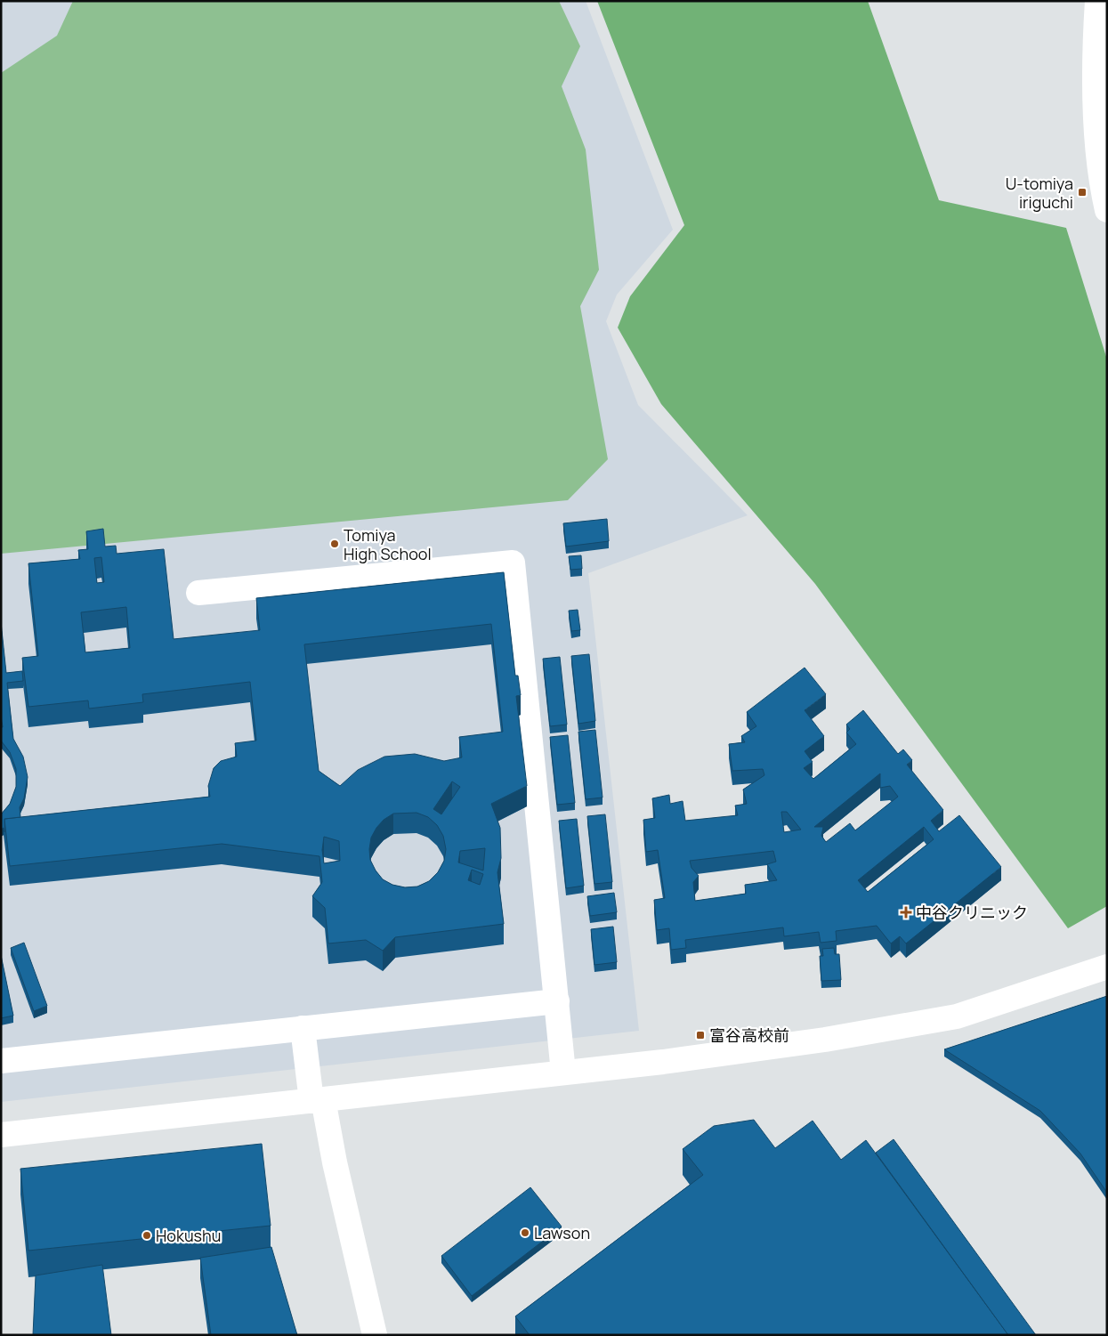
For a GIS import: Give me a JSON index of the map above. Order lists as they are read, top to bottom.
{
  "places": {
    "transit": ["U-tomiya iriguchi", "富谷高校前"],
    "other": ["Tomiya High School", "Lawson", "Hokushu"],
    "health": ["中谷クリニック"]
  }
}
